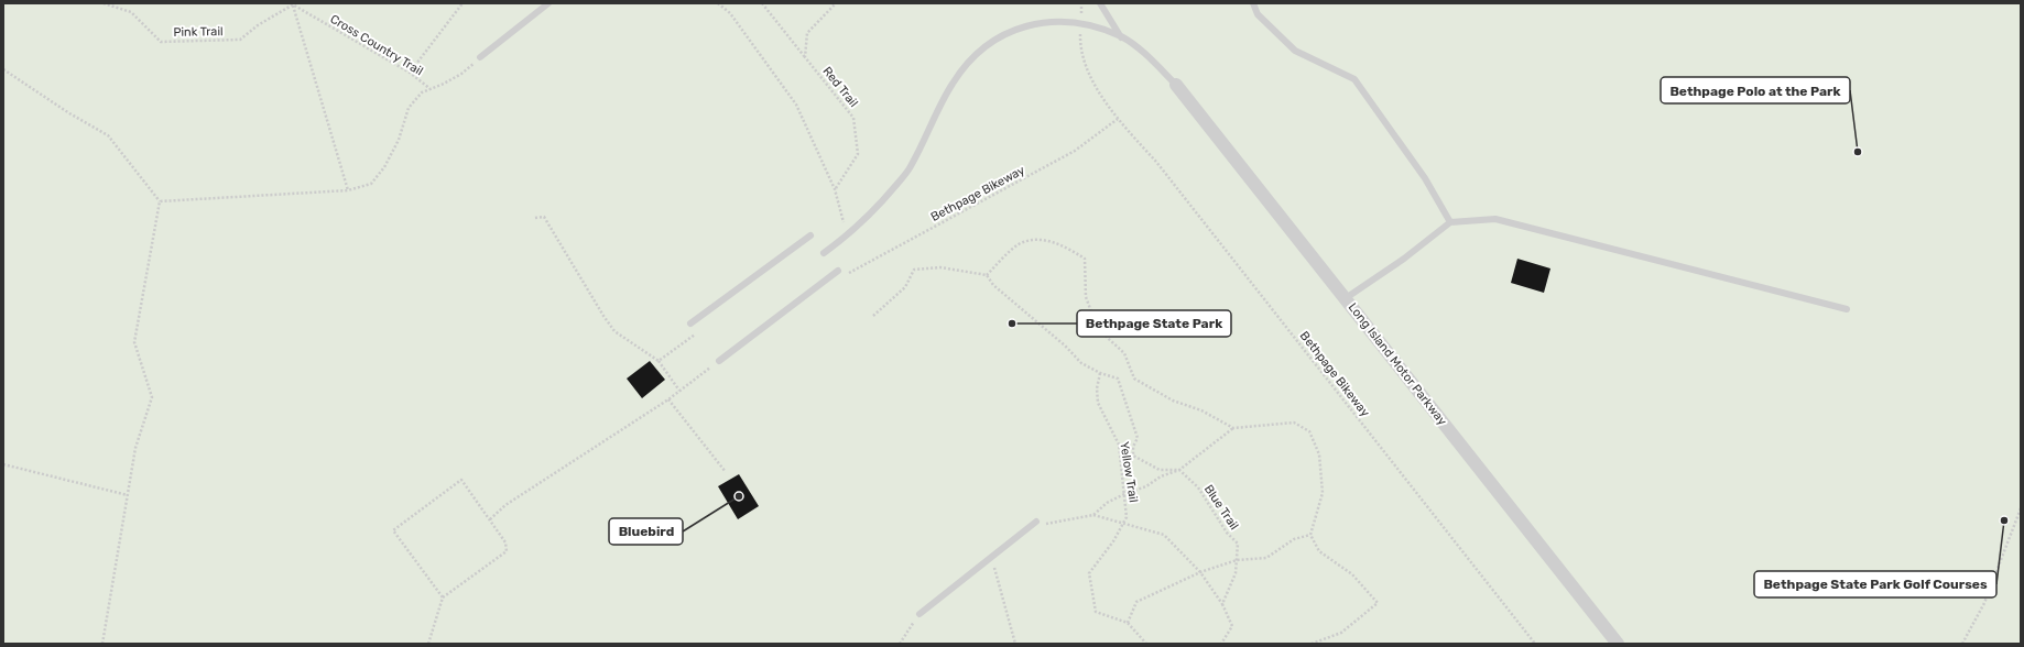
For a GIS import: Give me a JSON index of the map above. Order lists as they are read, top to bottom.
{
  "streets": {
    "street": ["Long Island Motor Parkway"],
    "path": [
      "Pink Trail",
      "Cross Country Trail",
      "Red Trail",
      "Bethpage Bikeway",
      "Yellow Trail",
      "Blue Trail"
    ]
  },
  "crossings": [
    ["Pink Trail", "Cross Country Trail"]
  ],
  "places": [
    "Bethpage Polo at the Park",
    "Bethpage State Park",
    "Bluebird",
    "Bethpage State Park Golf Courses"
  ]
}
